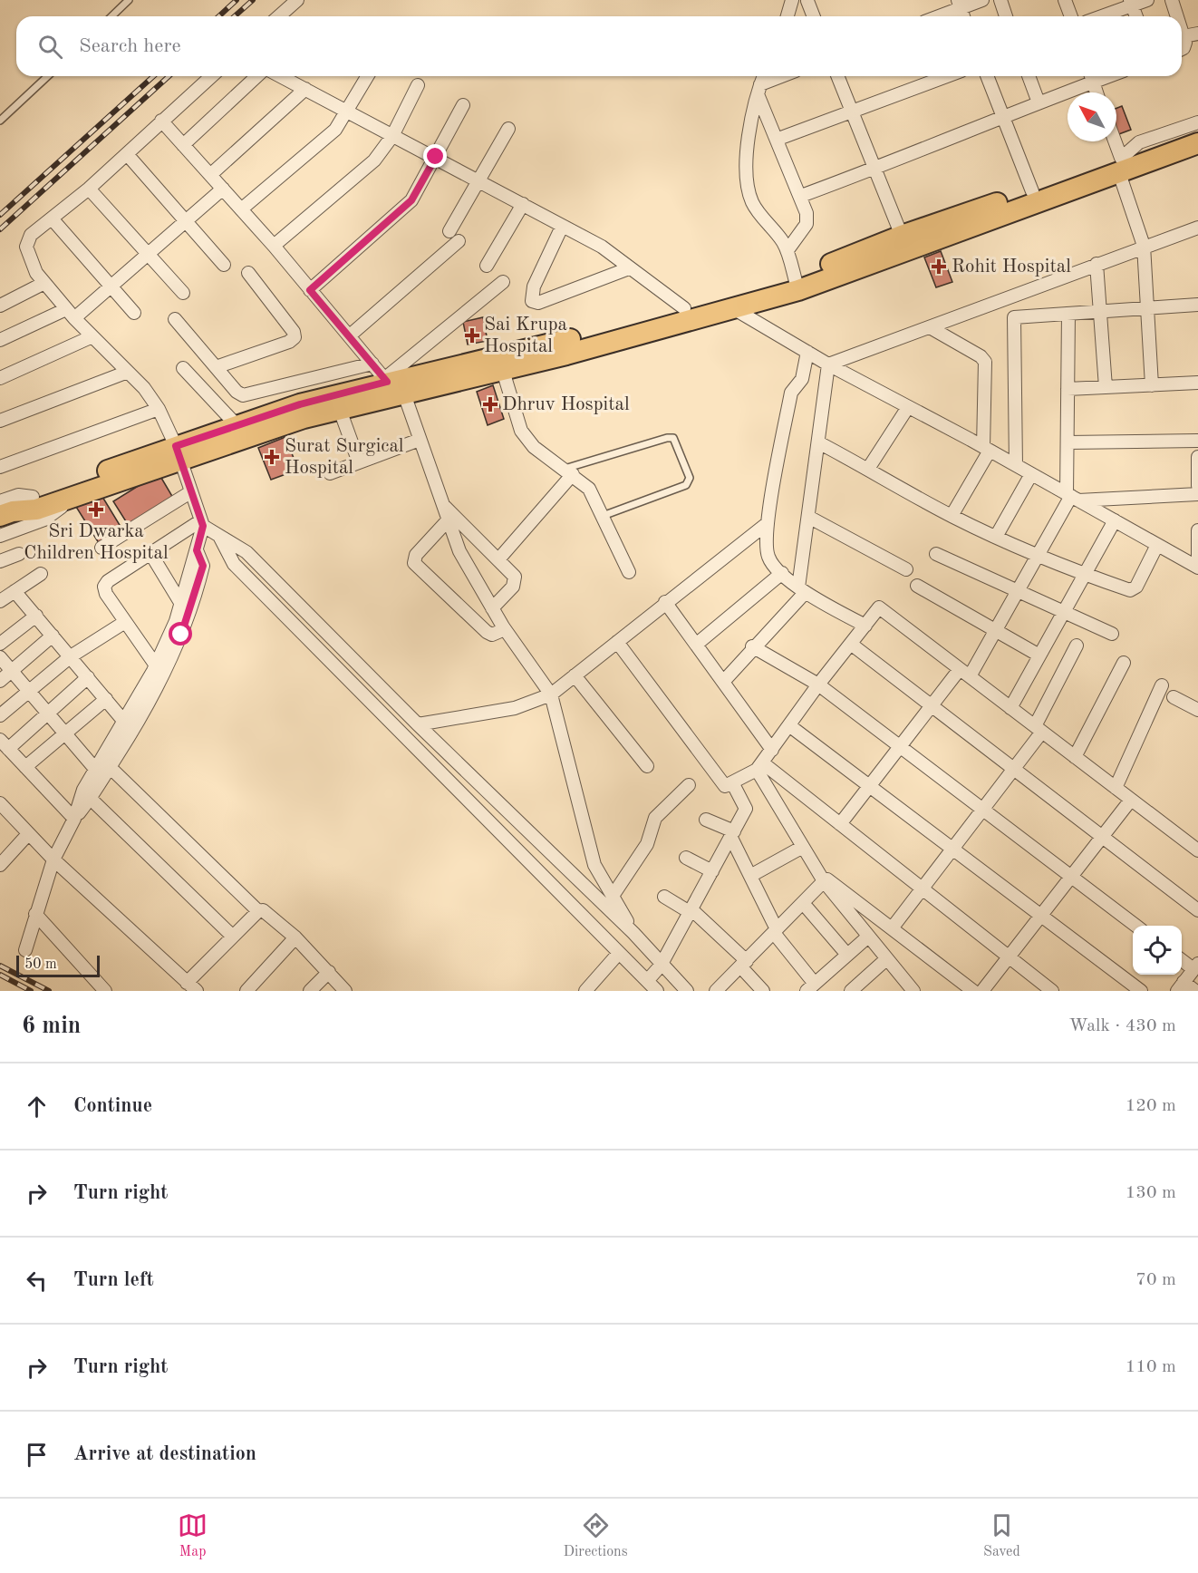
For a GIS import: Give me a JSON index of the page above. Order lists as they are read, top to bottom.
{
  "places": {
    "health": [
      "Rohit Hospital",
      "Sai Krupa Hospital",
      "Dhruv Hospital",
      "Surat Surgical Hospital",
      "Sri Dwarka Children Hospital"
    ]
  },
  "scale_bar": "50 m",
  "north": "top left",
  "page": {
    "search": "Search here",
    "scale": "50 m",
    "heading": ["6 min", "Walk · 430 m"],
    "list": [
      ["Continue", "120 m"],
      ["Turn right", "130 m"],
      ["Turn left", "70 m"],
      ["Turn right", "110 m"],
      "Arrive at destination"
    ],
    "nav": ["Map", "Directions", "Saved"]
  }
}
